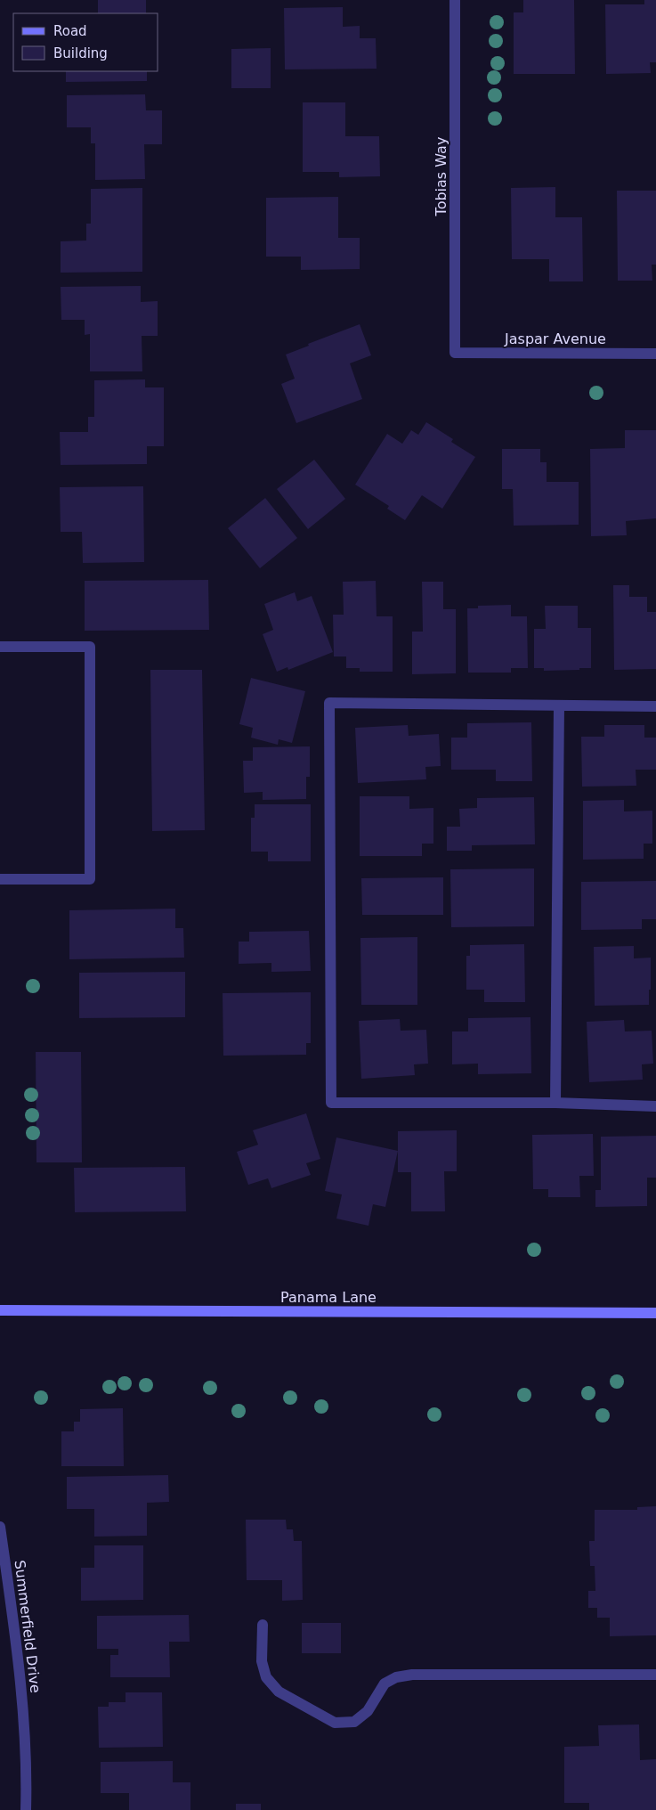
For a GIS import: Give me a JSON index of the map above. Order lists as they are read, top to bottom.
{
  "streets": {
    "main road": ["Panama Lane"],
    "street": ["Tobias Way", "Jaspar Avenue", "Summerfield Drive"]
  },
  "crossings": [
    ["Tobias Way", "Jaspar Avenue"]
  ],
  "legend": ["Road", "Building"]
}
